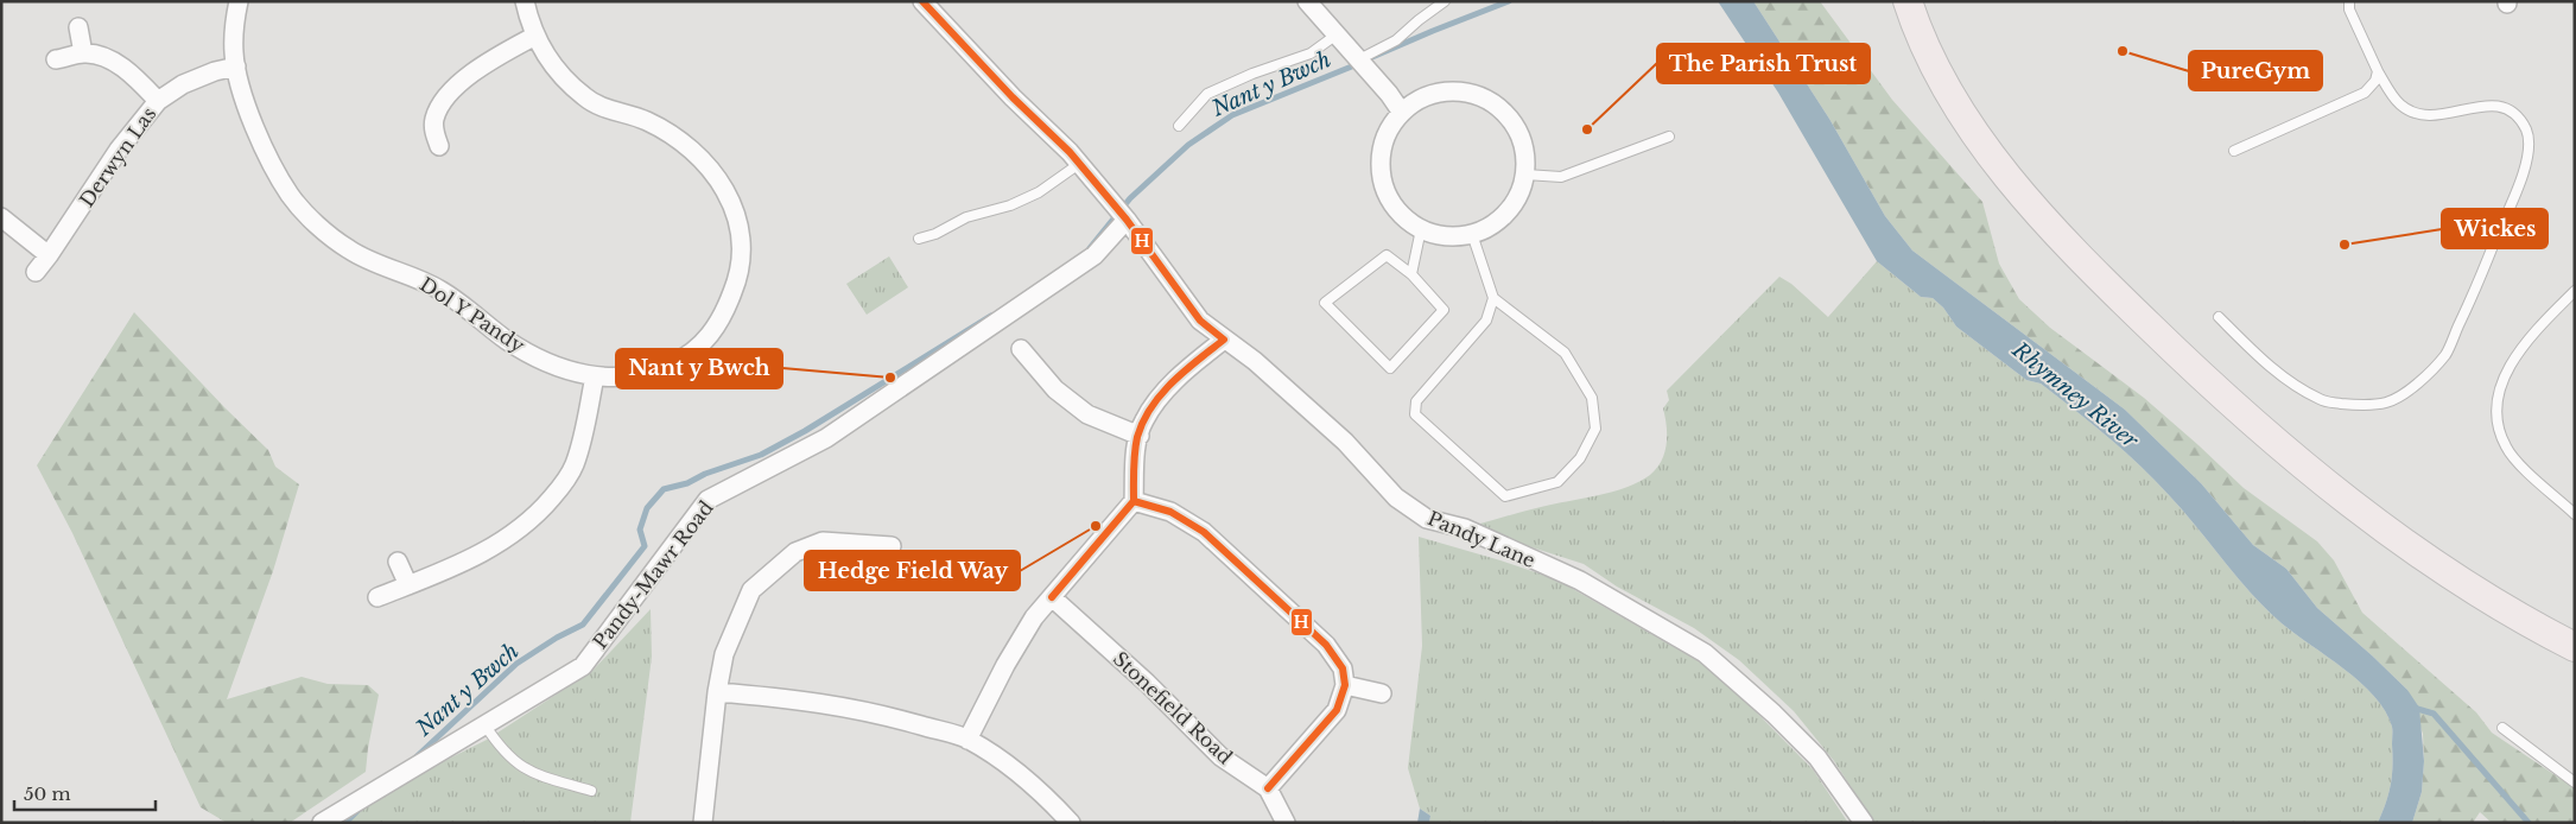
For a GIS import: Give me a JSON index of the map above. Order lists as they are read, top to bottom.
{
  "streets": {
    "street": [
      "Derwyn Las",
      "Dol Y Pandy",
      "Pandy Lane",
      "Pandy-Mawr Road",
      "Stonefield Road"
    ]
  },
  "crossings": [
    ["Derwyn Las", "Dol Y Pandy"],
    ["Pandy Lane", "Pandy-Mawr Road"]
  ],
  "water": ["Nant y Bwch", "Rhymney River"],
  "places": [
    "PureGym",
    "The Parish Trust",
    "Wickes",
    "Nant y Bwch",
    "Hedge Field Way"
  ],
  "lines": ["transit line H"],
  "scale_bar": "50 m"
}
